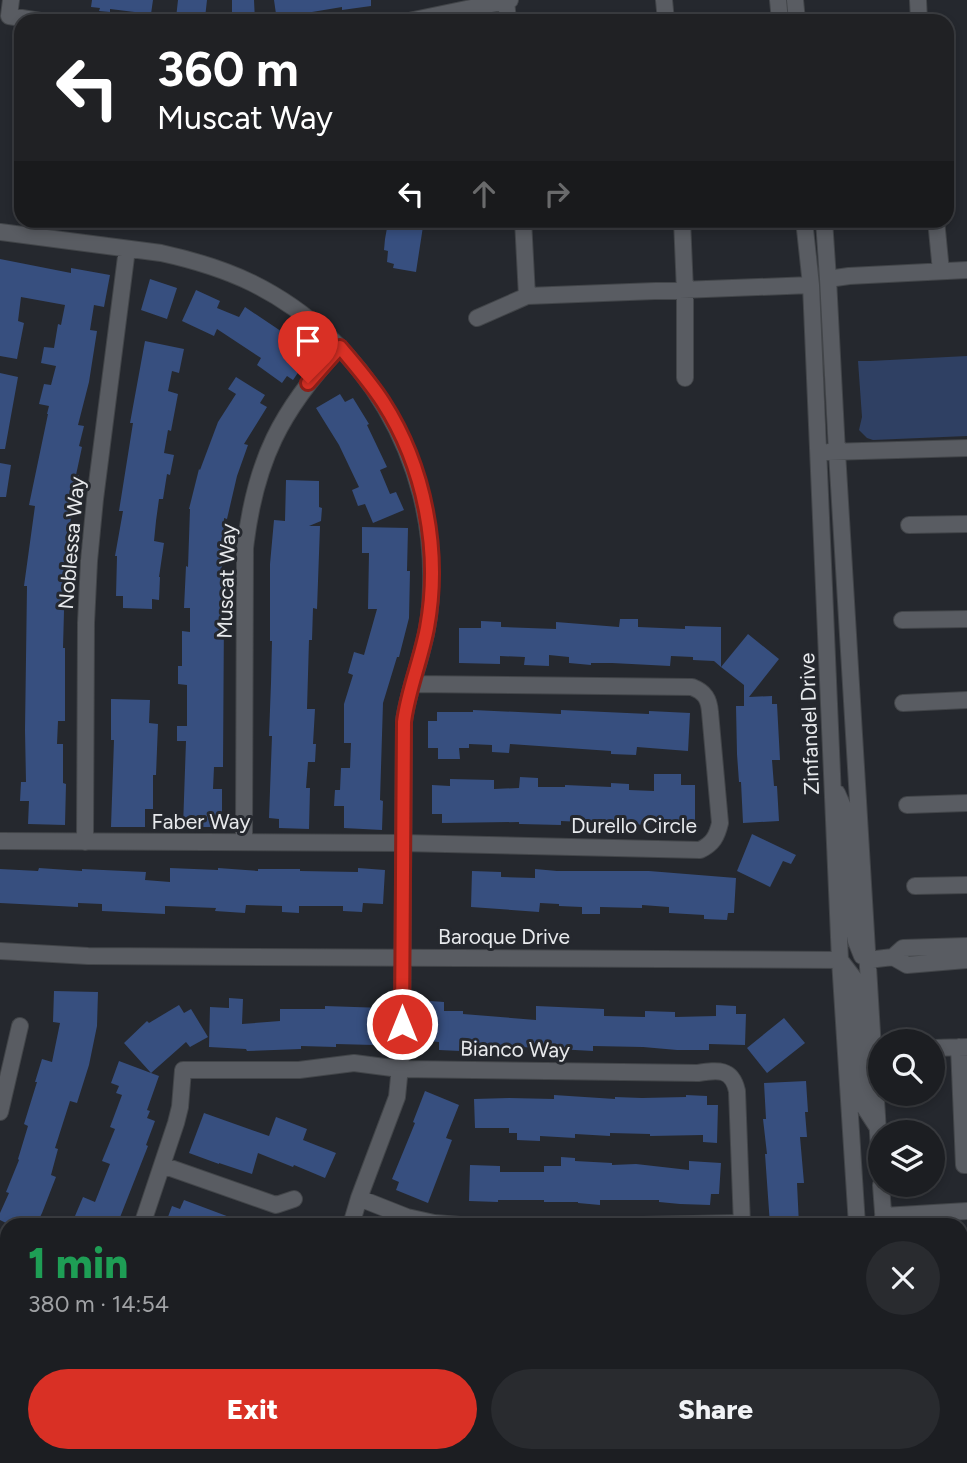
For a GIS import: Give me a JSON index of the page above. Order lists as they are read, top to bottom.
{
  "streets": {
    "street": [
      "Noblessa Way",
      "Muscat Way",
      "Zinfandel Drive",
      "Faber Way",
      "Durello Circle",
      "Baroque Drive",
      "Bianco Way"
    ]
  },
  "crossings": [
    ["Noblessa Way", "Faber Way"],
    ["Muscat Way", "Faber Way"],
    ["Zinfandel Drive", "Baroque Drive"],
    ["Faber Way", "Durello Circle"]
  ],
  "page": {
    "turn": ["360 m", "Muscat Way"],
    "heading": ["1 min", "380 m · 14:54"],
    "buttons": ["Exit", "Share"]
  }
}
